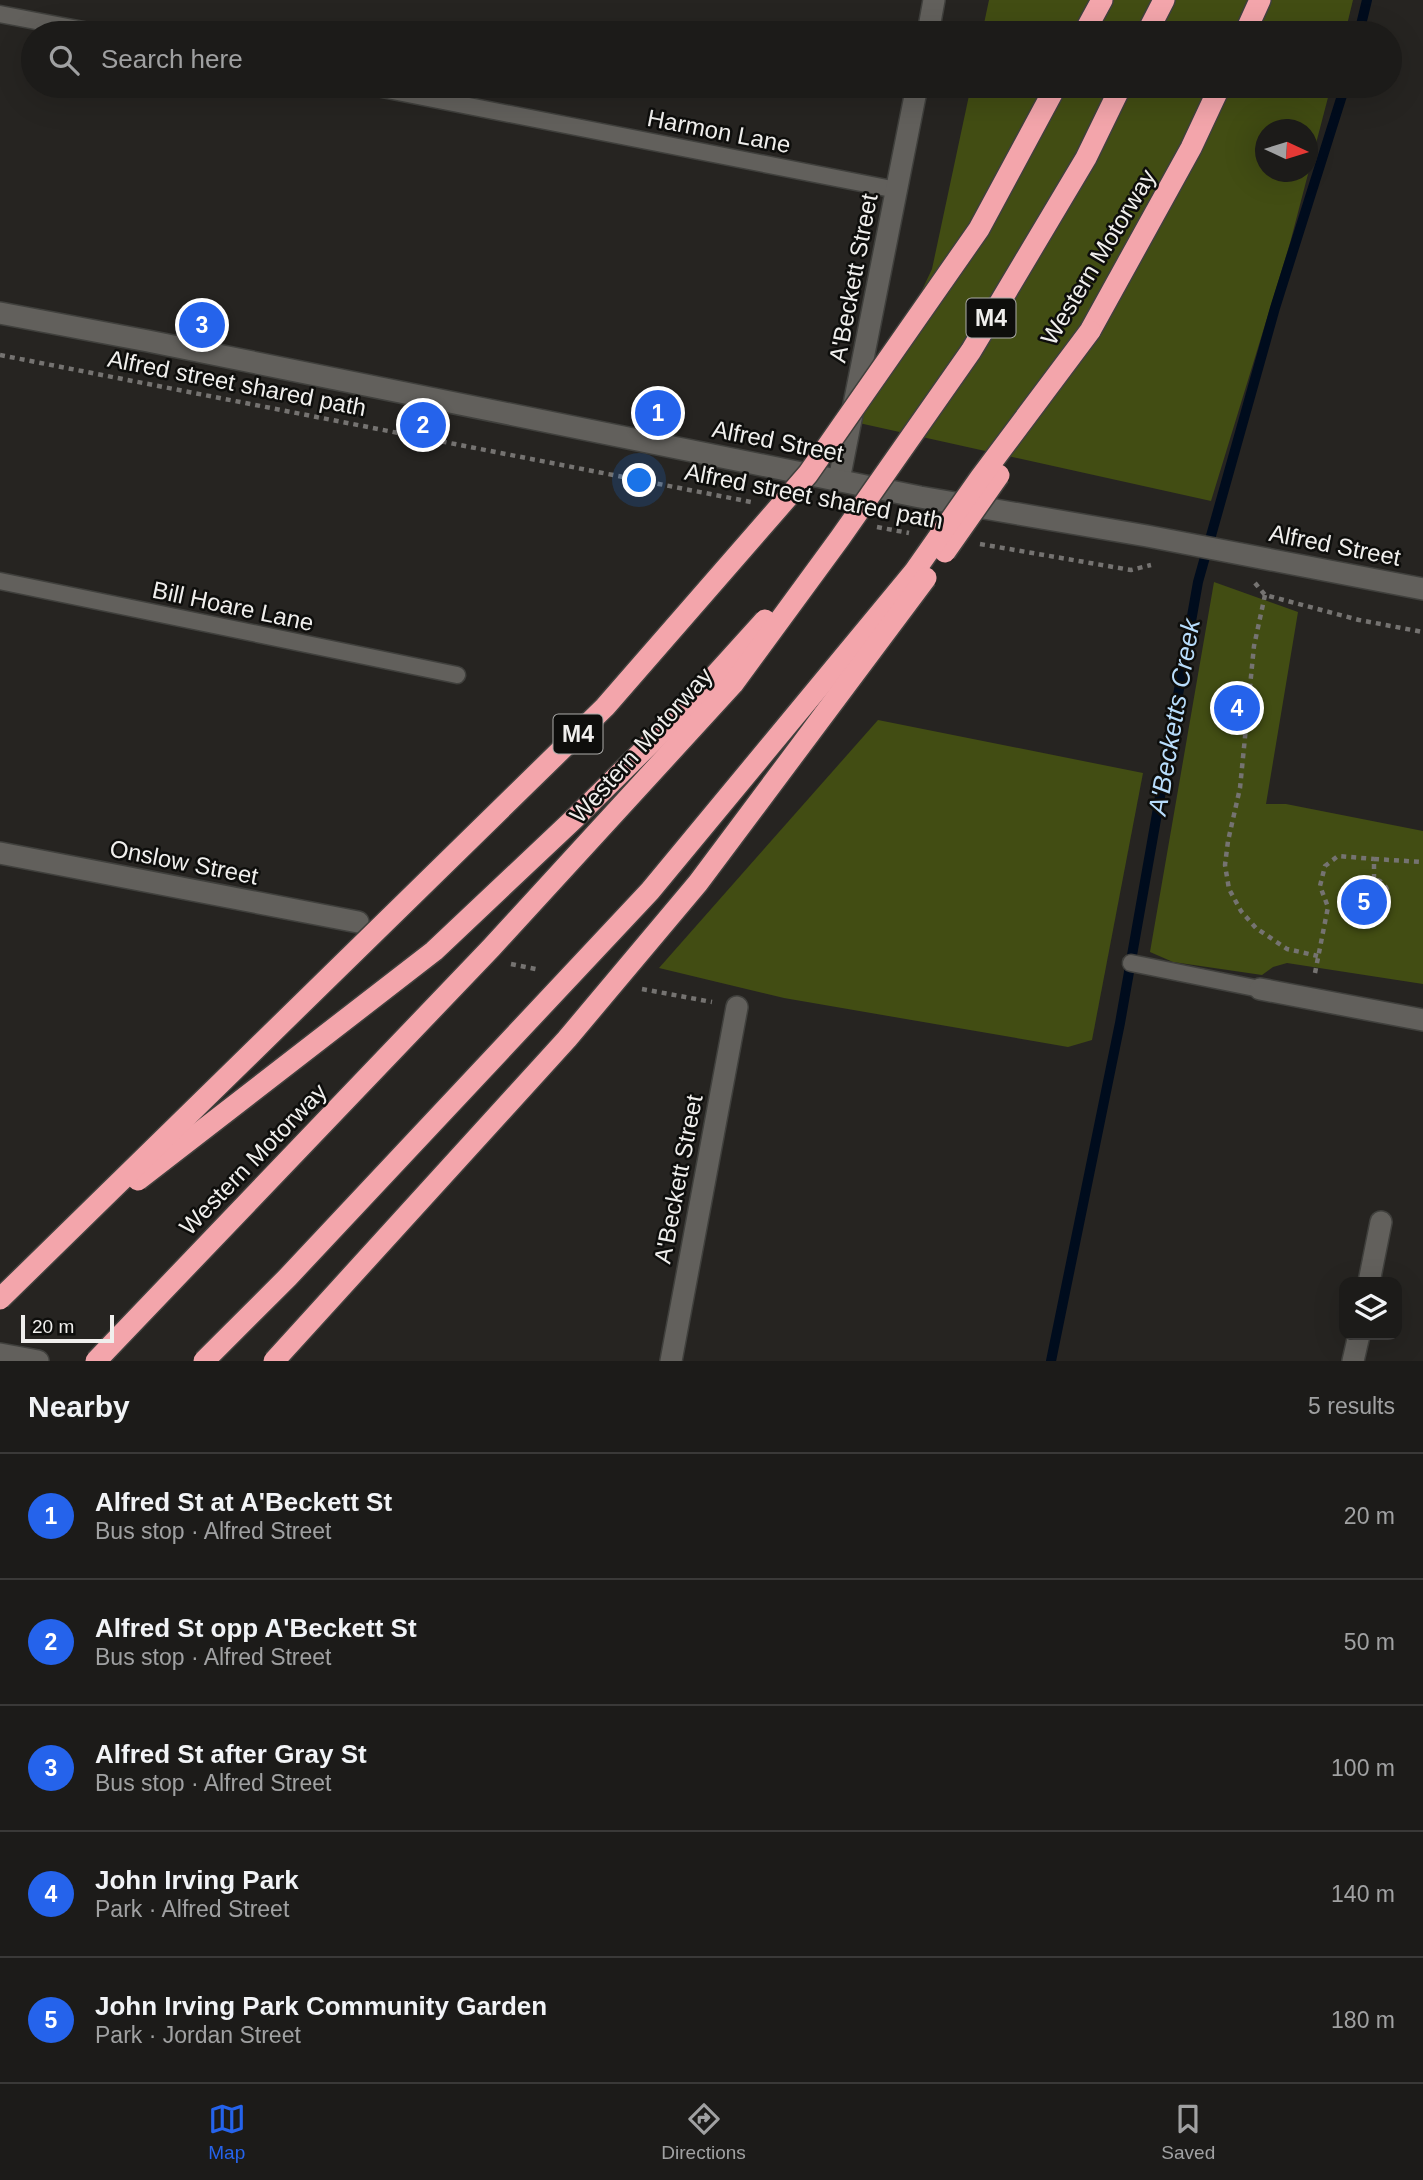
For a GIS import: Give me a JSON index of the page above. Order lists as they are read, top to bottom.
{
  "streets": {
    "highway": ["Western Motorway", "M4"],
    "street": ["A'Beckett Street", "Alfred Street", "Onslow Street"],
    "lane": ["Harmon Lane", "Bill Hoare Lane"],
    "path": ["Alfred street shared path"]
  },
  "crossings": [
    ["Harmon Lane", "A'Beckett Street"],
    ["A'Beckett Street", "Alfred Street"]
  ],
  "water": ["A'Becketts Creek"],
  "scale_bar": "20 m",
  "north": "right",
  "page": {
    "search": "Search here",
    "pins": [
      "3",
      "1",
      "2",
      "4",
      "5"
    ],
    "scale": "20 m",
    "heading": ["Nearby", "5 results"],
    "list": [
      {
        "mark": "1",
        "name": "Alfred St at A'Beckett St",
        "note": "Bus stop · Alfred Street",
        "value": "20 m"
      },
      {
        "mark": "2",
        "name": "Alfred St opp A'Beckett St",
        "note": "Bus stop · Alfred Street",
        "value": "50 m"
      },
      {
        "mark": "3",
        "name": "Alfred St after Gray St",
        "note": "Bus stop · Alfred Street",
        "value": "100 m"
      },
      {
        "mark": "4",
        "name": "John Irving Park",
        "note": "Park · Alfred Street",
        "value": "140 m"
      },
      {
        "mark": "5",
        "name": "John Irving Park Community Garden",
        "note": "Park · Jordan Street",
        "value": "180 m"
      }
    ],
    "nav": ["Map", "Directions", "Saved"]
  }
}
